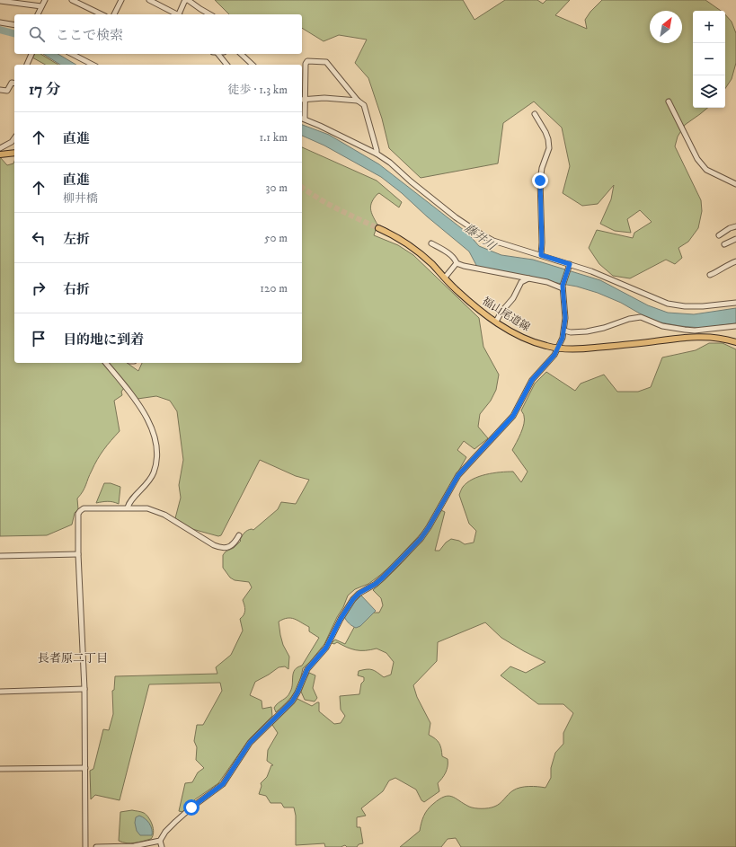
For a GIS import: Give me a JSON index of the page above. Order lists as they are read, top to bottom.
{
  "streets": {
    "main road": ["福山尾道線"]
  },
  "districts": ["長者原二丁目"],
  "water": ["藤井川"],
  "north": "top right",
  "page": {
    "map_buttons": ["+", "−"],
    "search": "ここで検索",
    "heading": ["17 分", "徒歩 · 1.3 km"],
    "list": [
      ["直進", "1.1 km"],
      ["直進", "柳井橋", "30 m"],
      ["左折", "50 m"],
      ["右折", "120 m"],
      "目的地に到着"
    ]
  }
}
